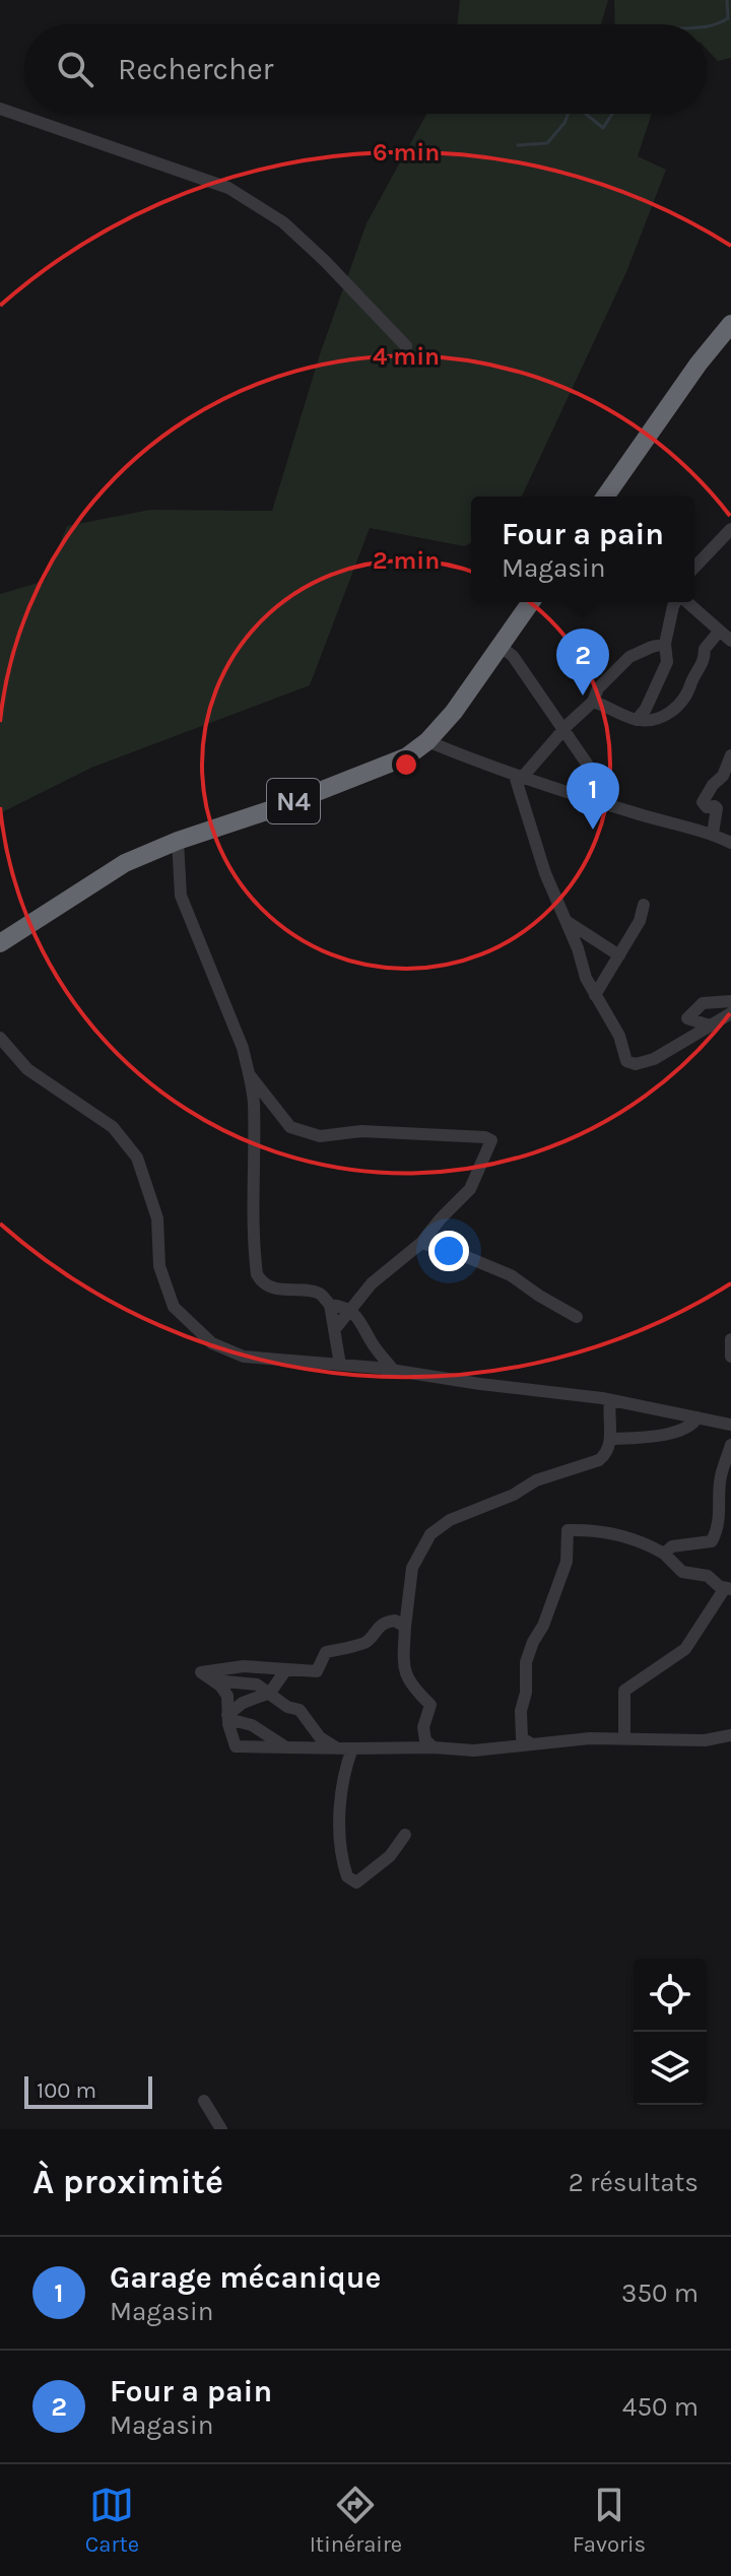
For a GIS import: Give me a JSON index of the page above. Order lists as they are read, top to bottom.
{
  "streets": {
    "highway": ["N4"]
  },
  "scale_bar": "100 m",
  "page": {
    "search": "Rechercher",
    "popup": ["Four a pain", "Magasin"],
    "pins": ["2", "1"],
    "scale": "100 m",
    "heading": ["À proximité", "2 résultats"],
    "list": [
      {
        "mark": "1",
        "name": "Garage mécanique",
        "note": "Magasin",
        "value": "350 m"
      },
      {
        "mark": "2",
        "name": "Four a pain",
        "note": "Magasin",
        "value": "450 m"
      }
    ],
    "nav": ["Carte", "Itinéraire", "Favoris"]
  },
  "rings": ["6 min", "4 min", "2 min"]
}
